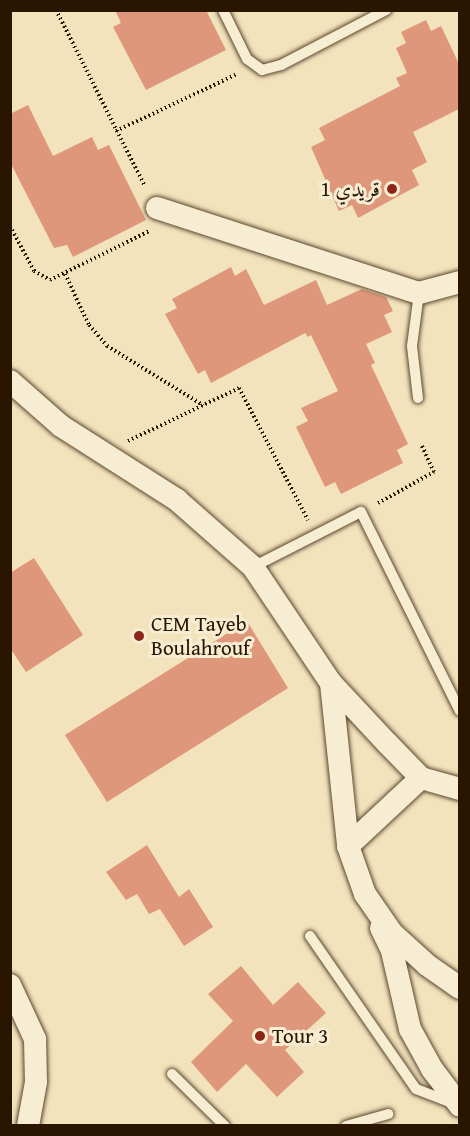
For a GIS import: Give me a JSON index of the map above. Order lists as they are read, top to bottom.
{
  "places": ["قريدي 1", "CEM Tayeb Boulahrouf", "Tour 3"]
}
